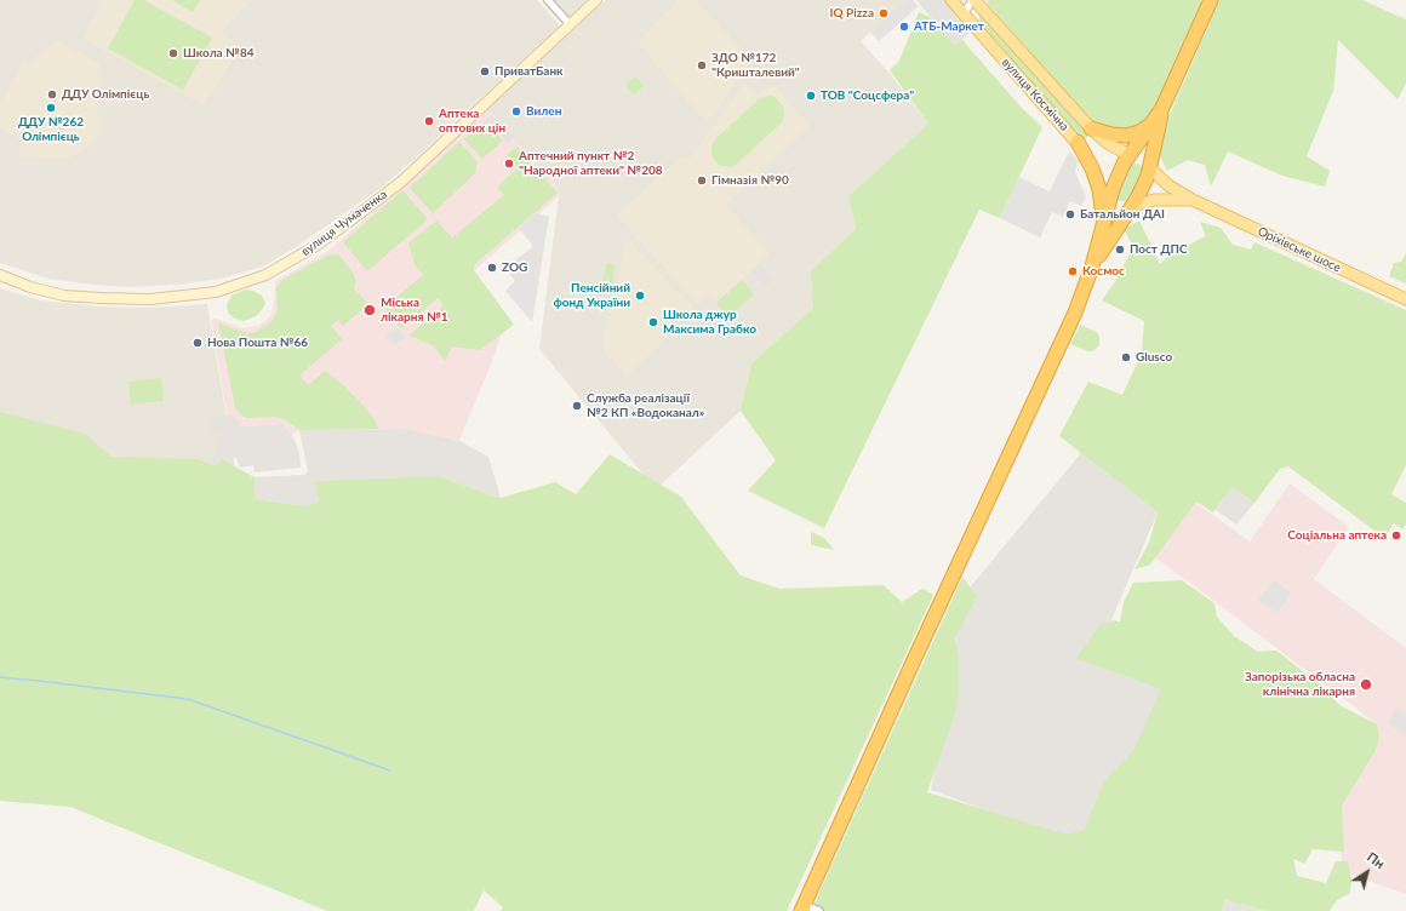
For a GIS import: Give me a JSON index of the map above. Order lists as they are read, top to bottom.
{
  "streets": {
    "main road": ["вулиця Космічна", "Оріхівське шосе"],
    "street": ["вулиця Чумаченка"]
  },
  "places": [
    "IQ Pizza",
    "АТБ-Маркет",
    "Школа №84",
    "ЗДО №172 \"Кришталевий\"",
    "ПриватБанк",
    "ДДУ Олімпієць",
    "ТОВ \"Соцсфера\"",
    "ДДУ №262 Олімпієць",
    "Вилен",
    "Аптека оптових цін",
    "Аптечний пункт №2 \"Народної аптеки\" №208",
    "Гімназія №90",
    "Батальйон ДАI",
    "Пост ДПС",
    "ZOG",
    "Космос",
    "Пенсійний фонд України",
    "Міська лікарня №1",
    "Школа джур Максима Грабко",
    "Нова Пошта №66",
    "Glusco",
    "Служба реалізації №2 КП «Водоканал»",
    "Соціальна аптека",
    "Запорізька обласна клінічна лікарня"
  ],
  "north": "top right"
}
